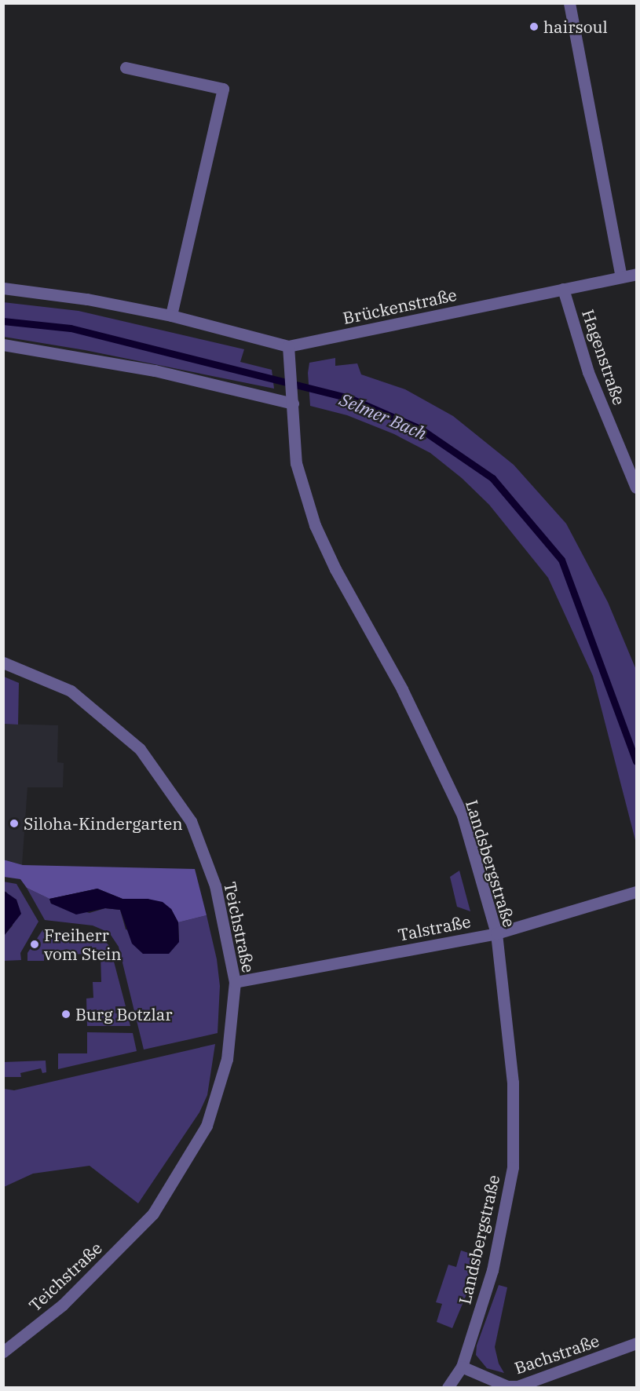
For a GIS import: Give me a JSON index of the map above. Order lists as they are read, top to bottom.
{
  "streets": {
    "street": [
      "Brückenstraße",
      "Hagenstraße",
      "Landsbergstraße",
      "Teichstraße",
      "Talstraße",
      "Bachstraße"
    ]
  },
  "crossings": [
    ["Brückenstraße", "Hagenstraße"],
    ["Brückenstraße", "Landsbergstraße"],
    ["Landsbergstraße", "Talstraße"],
    ["Landsbergstraße", "Bachstraße"],
    ["Teichstraße", "Talstraße"]
  ],
  "water": ["Selmer Bach"],
  "places": [
    "hairsoul",
    "Siloha-Kindergarten",
    "Freiherr vom Stein",
    "Burg Botzlar"
  ]
}
